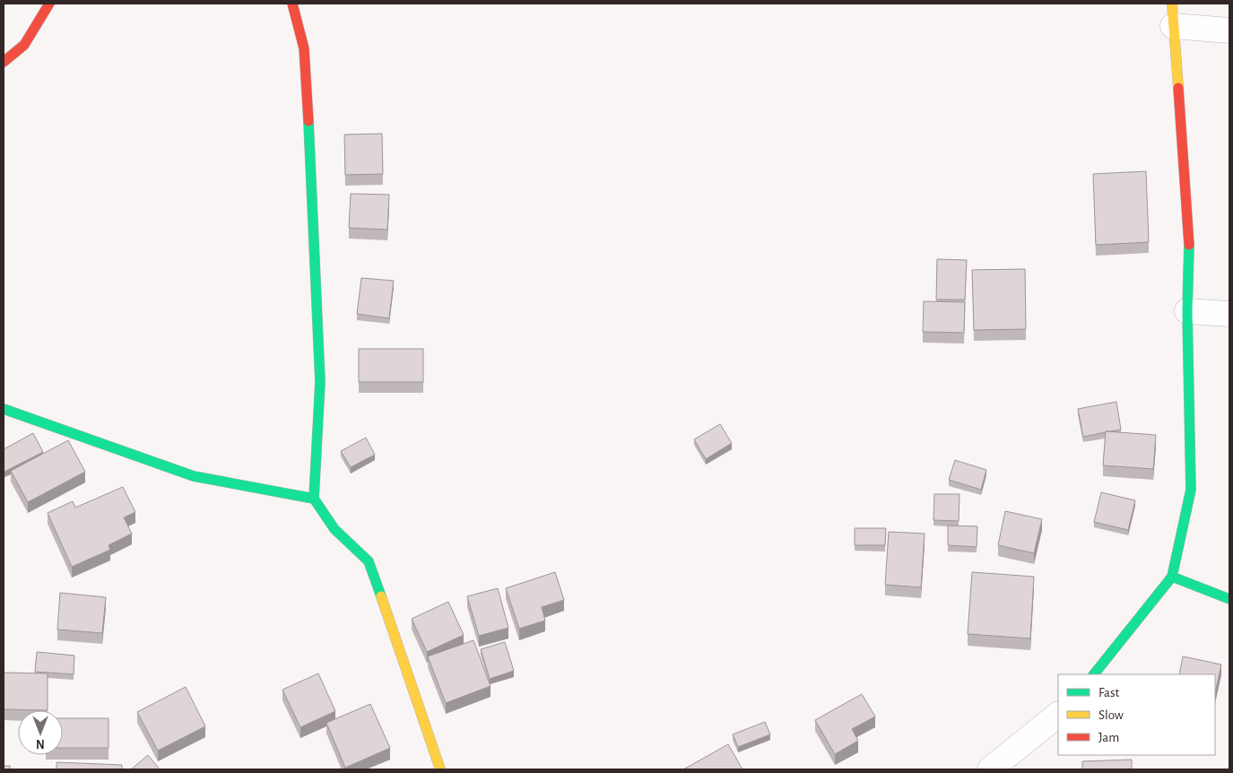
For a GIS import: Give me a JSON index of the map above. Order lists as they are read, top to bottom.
{
  "legend": ["Fast", "Slow", "Jam"],
  "north": "bottom"
}
